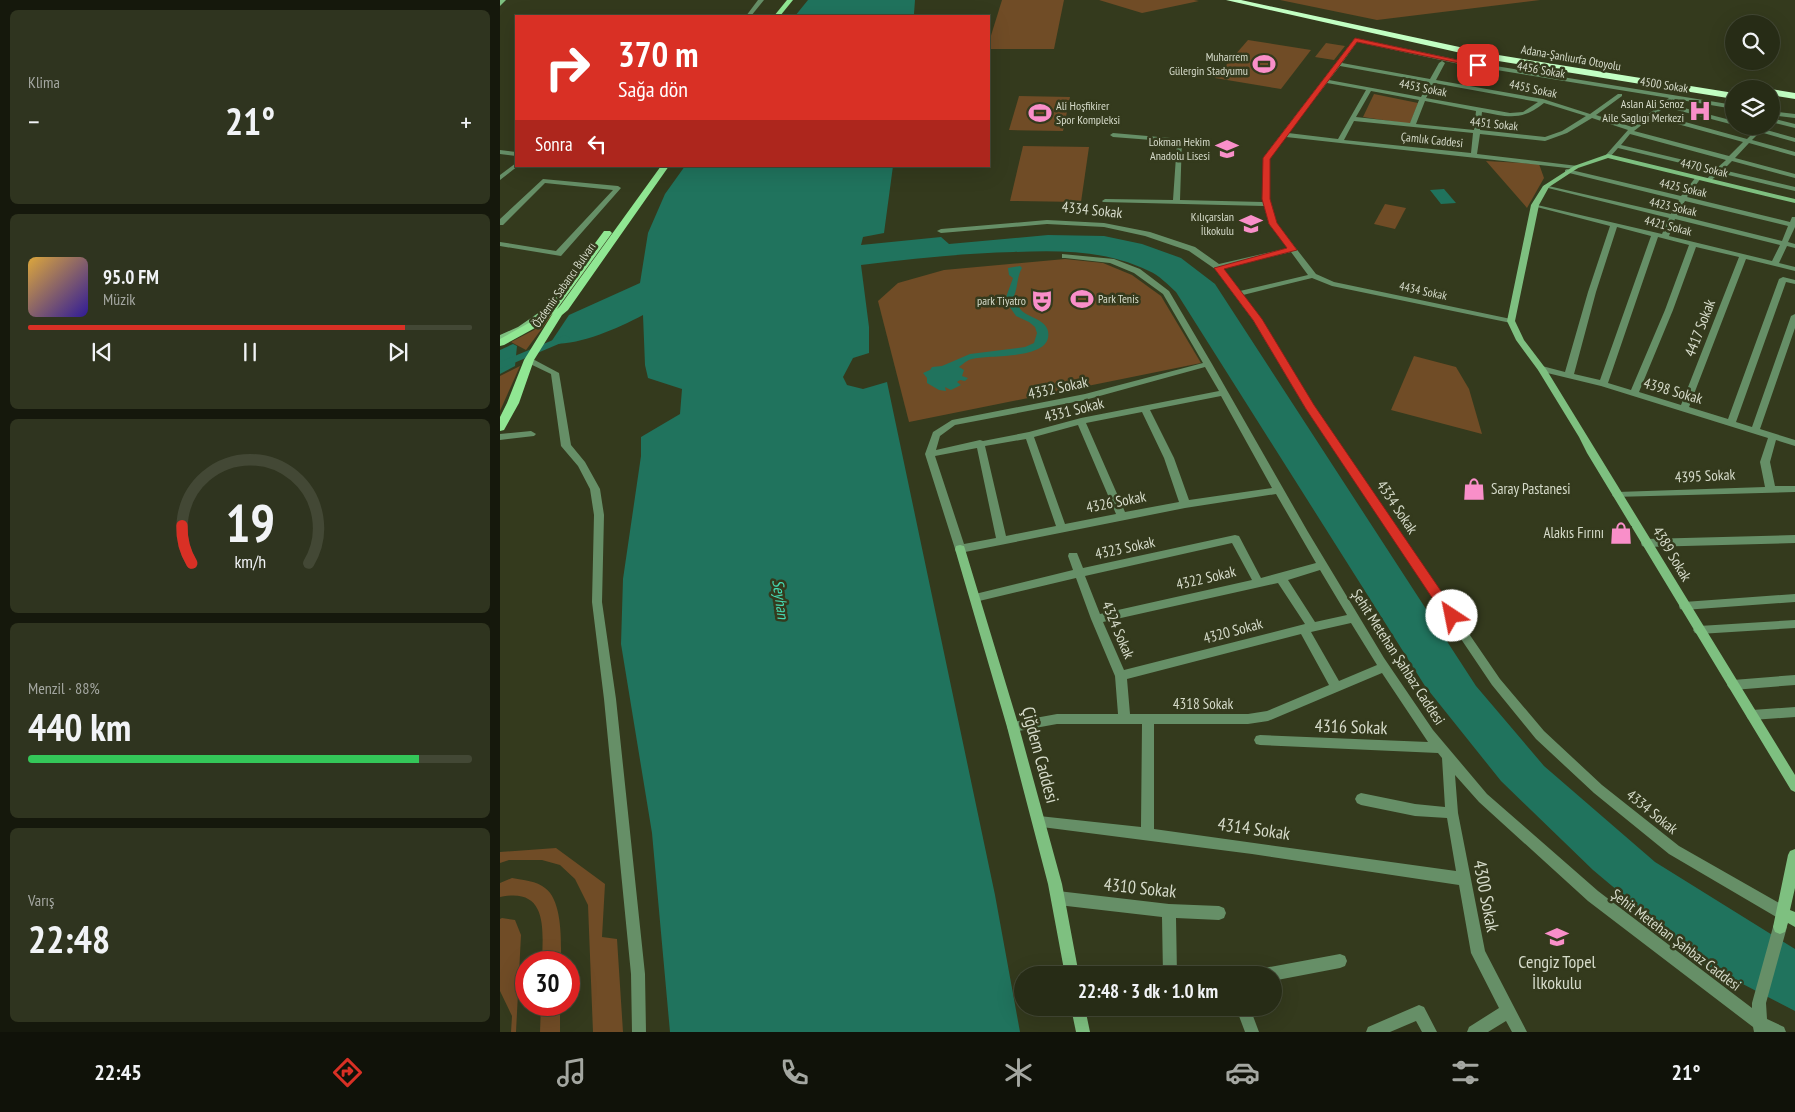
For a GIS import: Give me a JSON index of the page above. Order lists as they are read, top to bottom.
{
  "streets": {
    "highway": ["Adana-Şanlıurfa Otoyolu"],
    "main road": [
      "Çamlık Caddesi",
      "4470 Sokak",
      "Özdemir Sabancı Bulvarı",
      "4389 Sokak",
      "Çiğdem Caddesi"
    ],
    "street": [
      "4456 Sokak",
      "4500 Sokak",
      "4453 Sokak",
      "4455 Sokak",
      "4451 Sokak",
      "4425 Sokak",
      "4423 Sokak",
      "4334 Sokak",
      "4421 Sokak",
      "4434 Sokak",
      "4417 Sokak",
      "4332 Sokak",
      "4398 Sokak",
      "4331 Sokak",
      "4395 Sokak",
      "4326 Sokak",
      "4323 Sokak",
      "4322 Sokak",
      "4324 Sokak",
      "4320 Sokak",
      "Şehit Metehan Şahbaz Caddesi",
      "4318 Sokak",
      "4316 Sokak",
      "4314 Sokak",
      "4310 Sokak",
      "4300 Sokak"
    ]
  },
  "crossings": [
    ["4456 Sokak", "4500 Sokak"],
    ["4456 Sokak", "4451 Sokak"],
    ["4453 Sokak", "4455 Sokak"],
    ["4455 Sokak", "4451 Sokak"],
    ["Çamlık Caddesi", "4470 Sokak"],
    ["Çamlık Caddesi", "4425 Sokak"],
    ["Çamlık Caddesi", "4423 Sokak"],
    ["Çamlık Caddesi", "4421 Sokak"],
    ["Çamlık Caddesi", "4434 Sokak"],
    ["Çamlık Caddesi", "4389 Sokak"],
    ["4421 Sokak", "4417 Sokak"],
    ["4434 Sokak", "4389 Sokak"],
    ["4417 Sokak", "4398 Sokak"],
    ["4332 Sokak", "4331 Sokak"],
    ["4332 Sokak", "Şehit Metehan Şahbaz Caddesi"],
    ["4398 Sokak", "4389 Sokak"],
    ["4331 Sokak", "Şehit Metehan Şahbaz Caddesi"],
    ["4395 Sokak", "4389 Sokak"],
    ["4326 Sokak", "Şehit Metehan Şahbaz Caddesi"],
    ["4326 Sokak", "Çiğdem Caddesi"],
    ["4323 Sokak", "4322 Sokak"],
    ["4323 Sokak", "4324 Sokak"],
    ["4323 Sokak", "Çiğdem Caddesi"],
    ["4322 Sokak", "4324 Sokak"],
    ["4322 Sokak", "Şehit Metehan Şahbaz Caddesi"],
    ["4324 Sokak", "4320 Sokak"],
    ["4324 Sokak", "4318 Sokak"],
    ["4320 Sokak", "Şehit Metehan Şahbaz Caddesi"],
    ["Şehit Metehan Şahbaz Caddesi", "4318 Sokak"],
    ["Şehit Metehan Şahbaz Caddesi", "4316 Sokak"],
    ["Şehit Metehan Şahbaz Caddesi", "4300 Sokak"],
    ["4318 Sokak", "Çiğdem Caddesi"],
    ["4316 Sokak", "4300 Sokak"],
    ["Çiğdem Caddesi", "4314 Sokak"],
    ["Çiğdem Caddesi", "4310 Sokak"],
    ["4314 Sokak", "4300 Sokak"]
  ],
  "water": ["Seyhan"],
  "places": {
    "sports": ["Muharrem Gülergin Stadyumu", "Ali Hoşfikirer Spor Kompleksi", "Park Tenis"],
    "hospital": ["Aslan Ali Senoz Aile Saglıgı Merkezi"],
    "school or university": ["Lokman Hekim Anadolu Lisesi", "Kılıçarslan İlkokulu", "Cengiz Topel İlkokulu"],
    "theatre": ["park Tiyatro"],
    "shop": ["Saray Pastanesi", "Alakıs Fırını"]
  },
  "page": {
    "tile": [
      "Klima",
      ["Menzil · 88%", "440 km"],
      ["Varış", "22:48"]
    ],
    "turn": ["370 m", "Sağa dön"],
    "heat": ["−", "21°", "+"],
    "then": "Sonra",
    "song": ["95.0 FM", "Müzik"],
    "limit": "30",
    "trip": "22:48 · 3 dk · 1.0 km",
    "tabs": ["22:45", "21°"],
    "gauge": ["19", "km/h"]
  }
}
